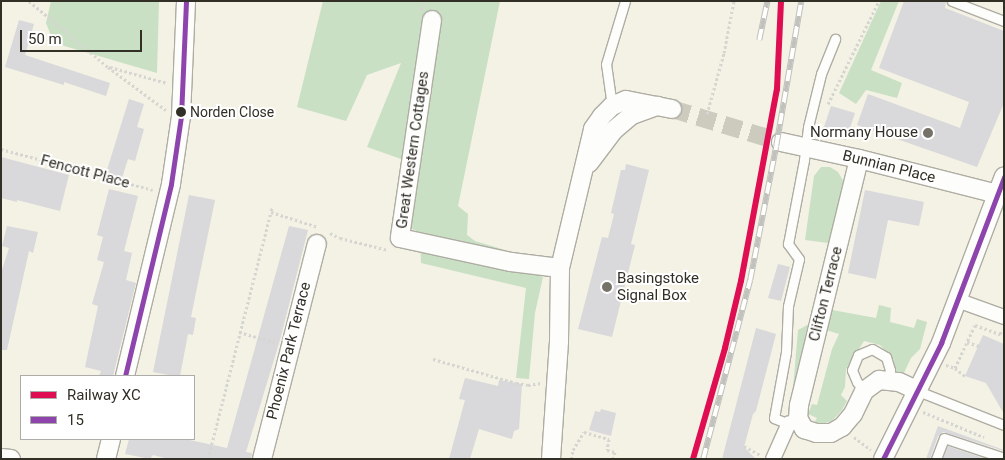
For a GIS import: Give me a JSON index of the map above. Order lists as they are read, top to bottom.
{
  "streets": {
    "street": [
      "Great Western Cottages",
      "Bunnian Place",
      "Clifton Terrace",
      "Phoenix Park Terrace"
    ],
    "path": ["Fencott Place"]
  },
  "crossings": [
    ["Bunnian Place", "Clifton Terrace"]
  ],
  "places": ["Norden Close", "Normany House", "Basingstoke Signal Box"],
  "lines": ["rail line XC", "transit line 15"],
  "legend": ["Railway XC", "15"],
  "scale_bar": "50 m"
}
